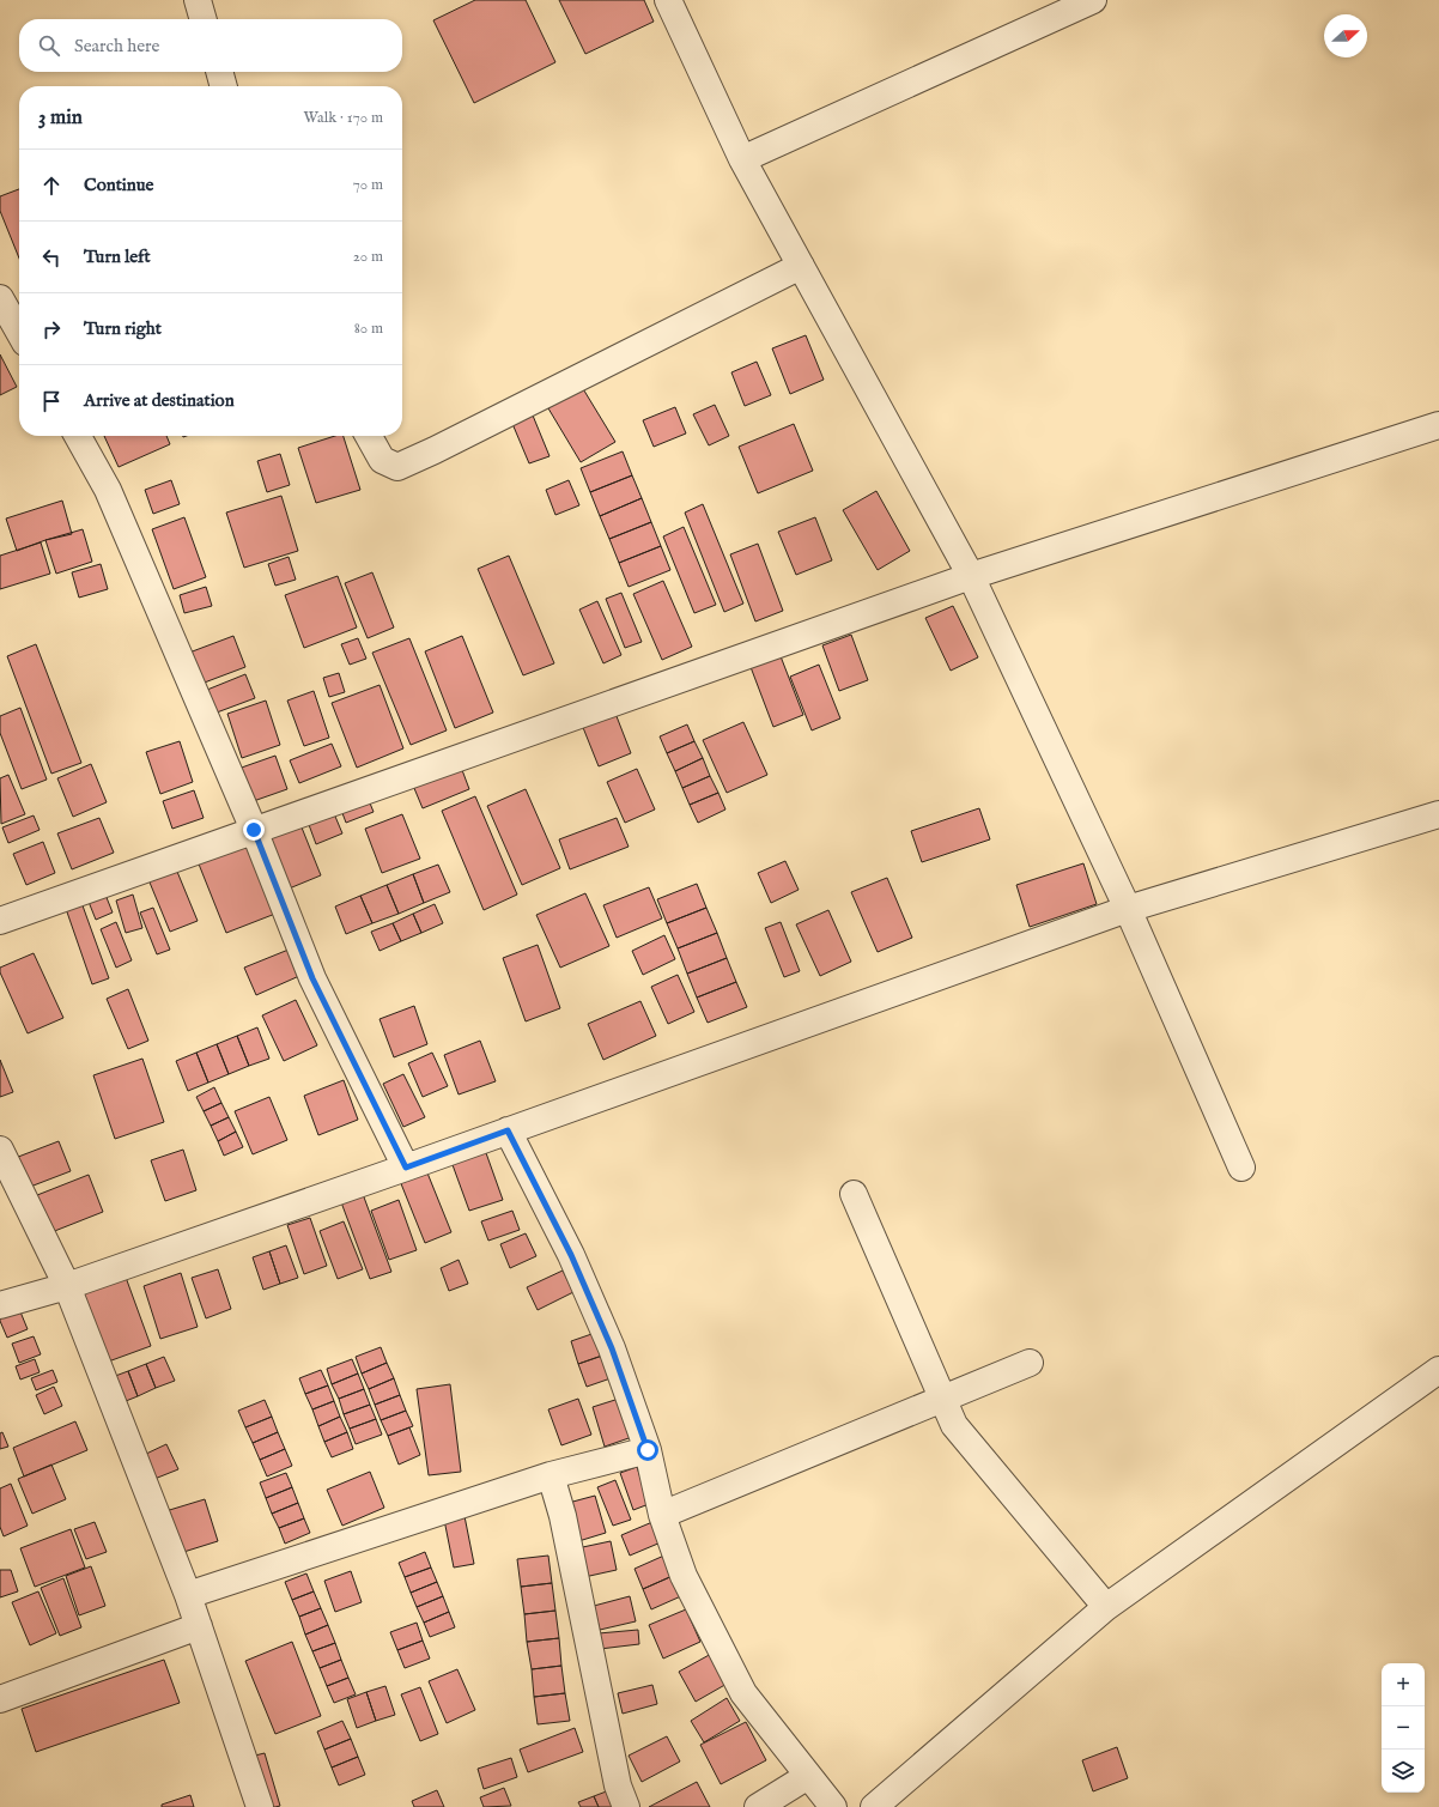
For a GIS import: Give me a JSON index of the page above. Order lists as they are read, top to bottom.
{
  "north": "right",
  "page": {
    "search": "Search here",
    "heading": ["3 min", "Walk · 170 m"],
    "list": [
      ["Continue", "70 m"],
      ["Turn left", "20 m"],
      ["Turn right", "80 m"],
      "Arrive at destination"
    ],
    "map_buttons": ["+", "−"]
  }
}
